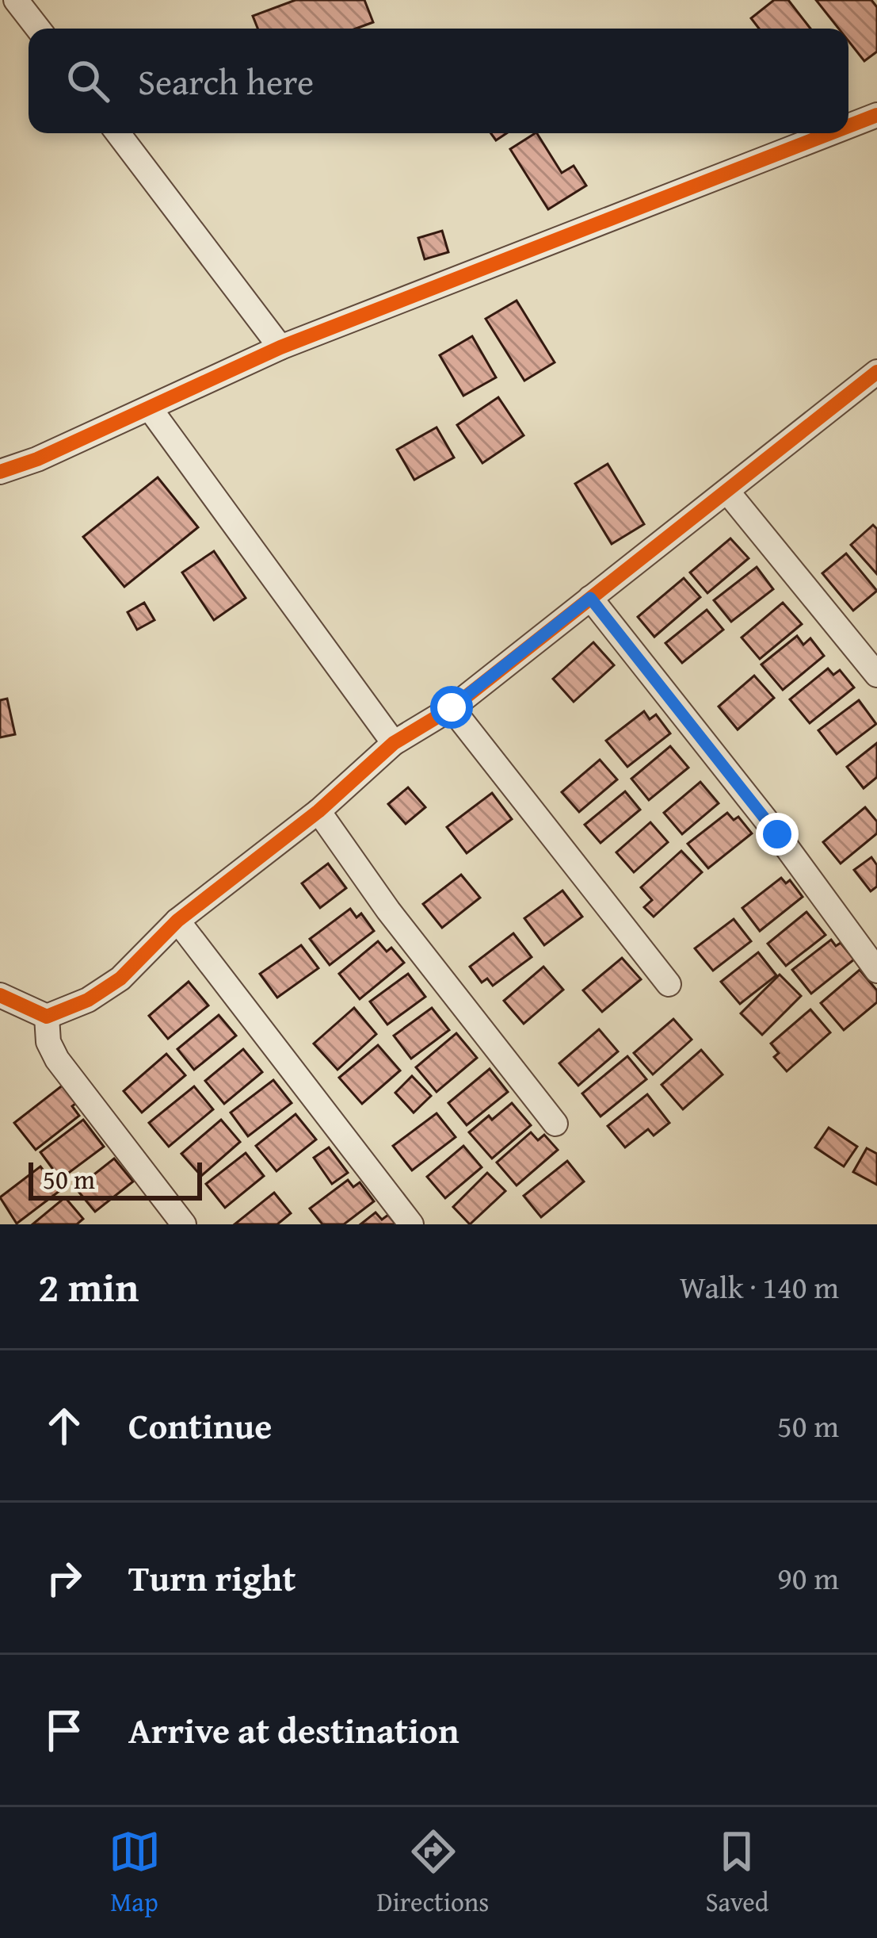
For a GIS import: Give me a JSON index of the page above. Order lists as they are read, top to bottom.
{
  "scale_bar": "50 m",
  "page": {
    "search": "Search here",
    "scale": "50 m",
    "heading": ["2 min", "Walk · 140 m"],
    "list": [
      ["Continue", "50 m"],
      ["Turn right", "90 m"],
      "Arrive at destination"
    ],
    "nav": ["Map", "Directions", "Saved"]
  }
}
